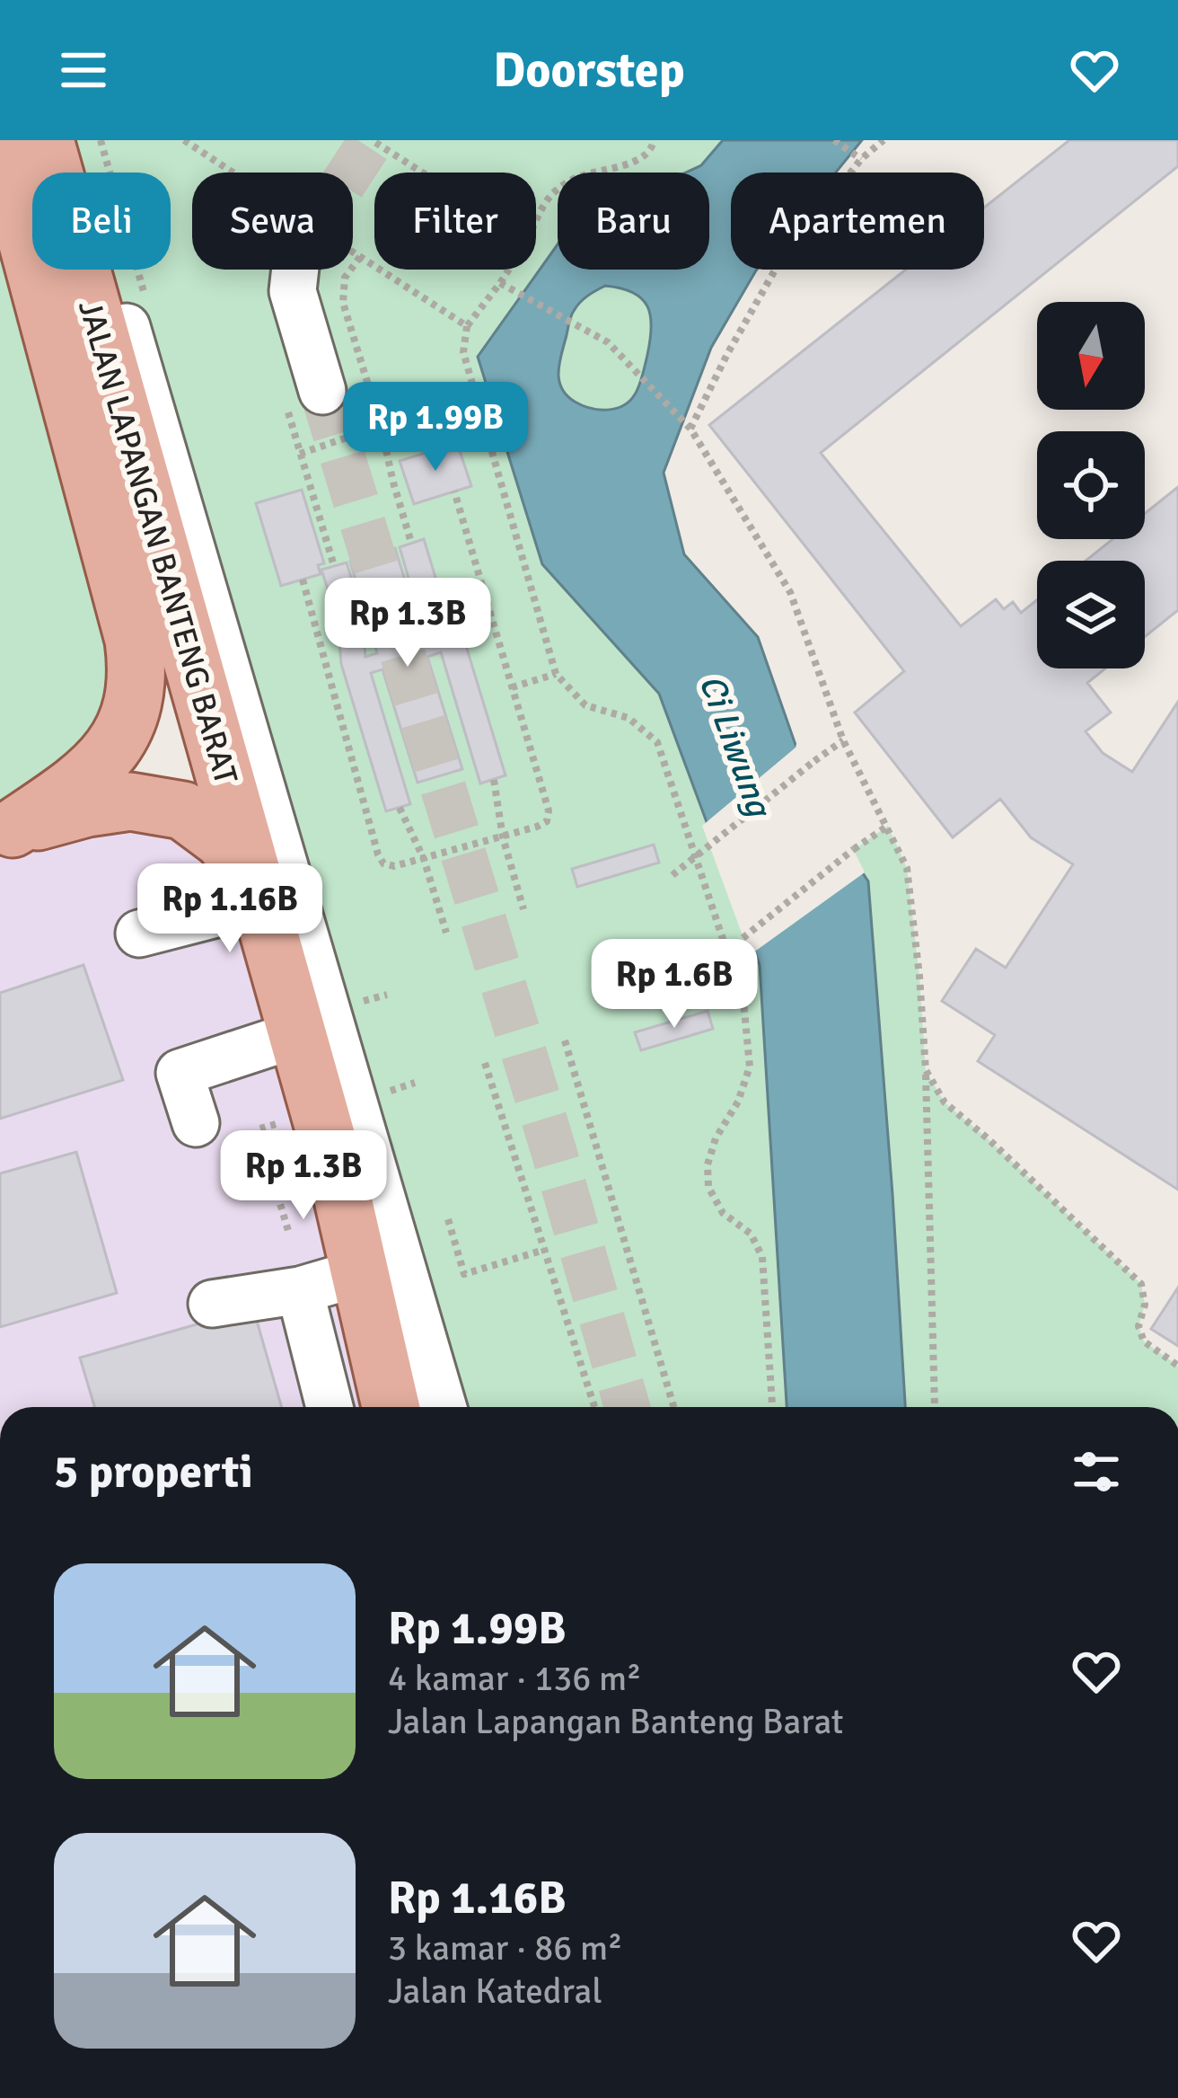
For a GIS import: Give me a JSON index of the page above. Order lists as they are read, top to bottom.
{
  "streets": {
    "main road": ["JALAN LAPANGAN BANTENG BARAT"]
  },
  "water": ["Ci Liwung"],
  "north": "bottom",
  "page": {
    "header": "Doorstep",
    "chip": [
      "Beli",
      "Sewa",
      "Filter",
      "Baru",
      "Apartemen"
    ],
    "price": [
      "Rp 1.99B",
      "Rp 1.3B",
      "Rp 1.16B",
      "Rp 1.6B",
      "Rp 1.3B"
    ],
    "heading": "5 properti",
    "list": [
      {
        "name": "Rp 1.99B",
        "note": "4 kamar · 136 m² · Jalan Lapangan Banteng Barat"
      },
      {
        "name": "Rp 1.16B",
        "note": "3 kamar · 86 m² · Jalan Katedral"
      }
    ]
  }
}
